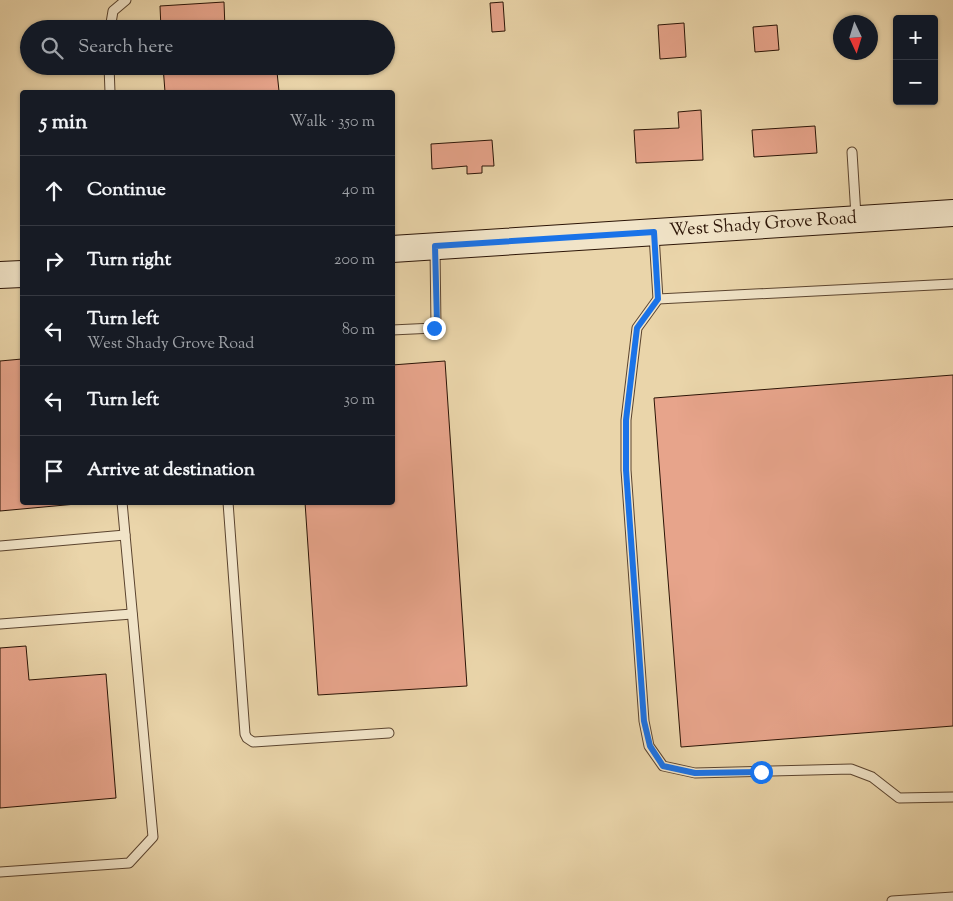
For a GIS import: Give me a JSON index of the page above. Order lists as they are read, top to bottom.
{
  "streets": {
    "main road": ["West Shady Grove Road"]
  },
  "north": "bottom",
  "page": {
    "map_buttons": ["+", "−"],
    "search": "Search here",
    "heading": ["5 min", "Walk · 350 m"],
    "list": [
      ["Continue", "40 m"],
      ["Turn right", "200 m"],
      ["Turn left", "West Shady Grove Road", "80 m"],
      ["Turn left", "30 m"],
      "Arrive at destination"
    ]
  }
}
